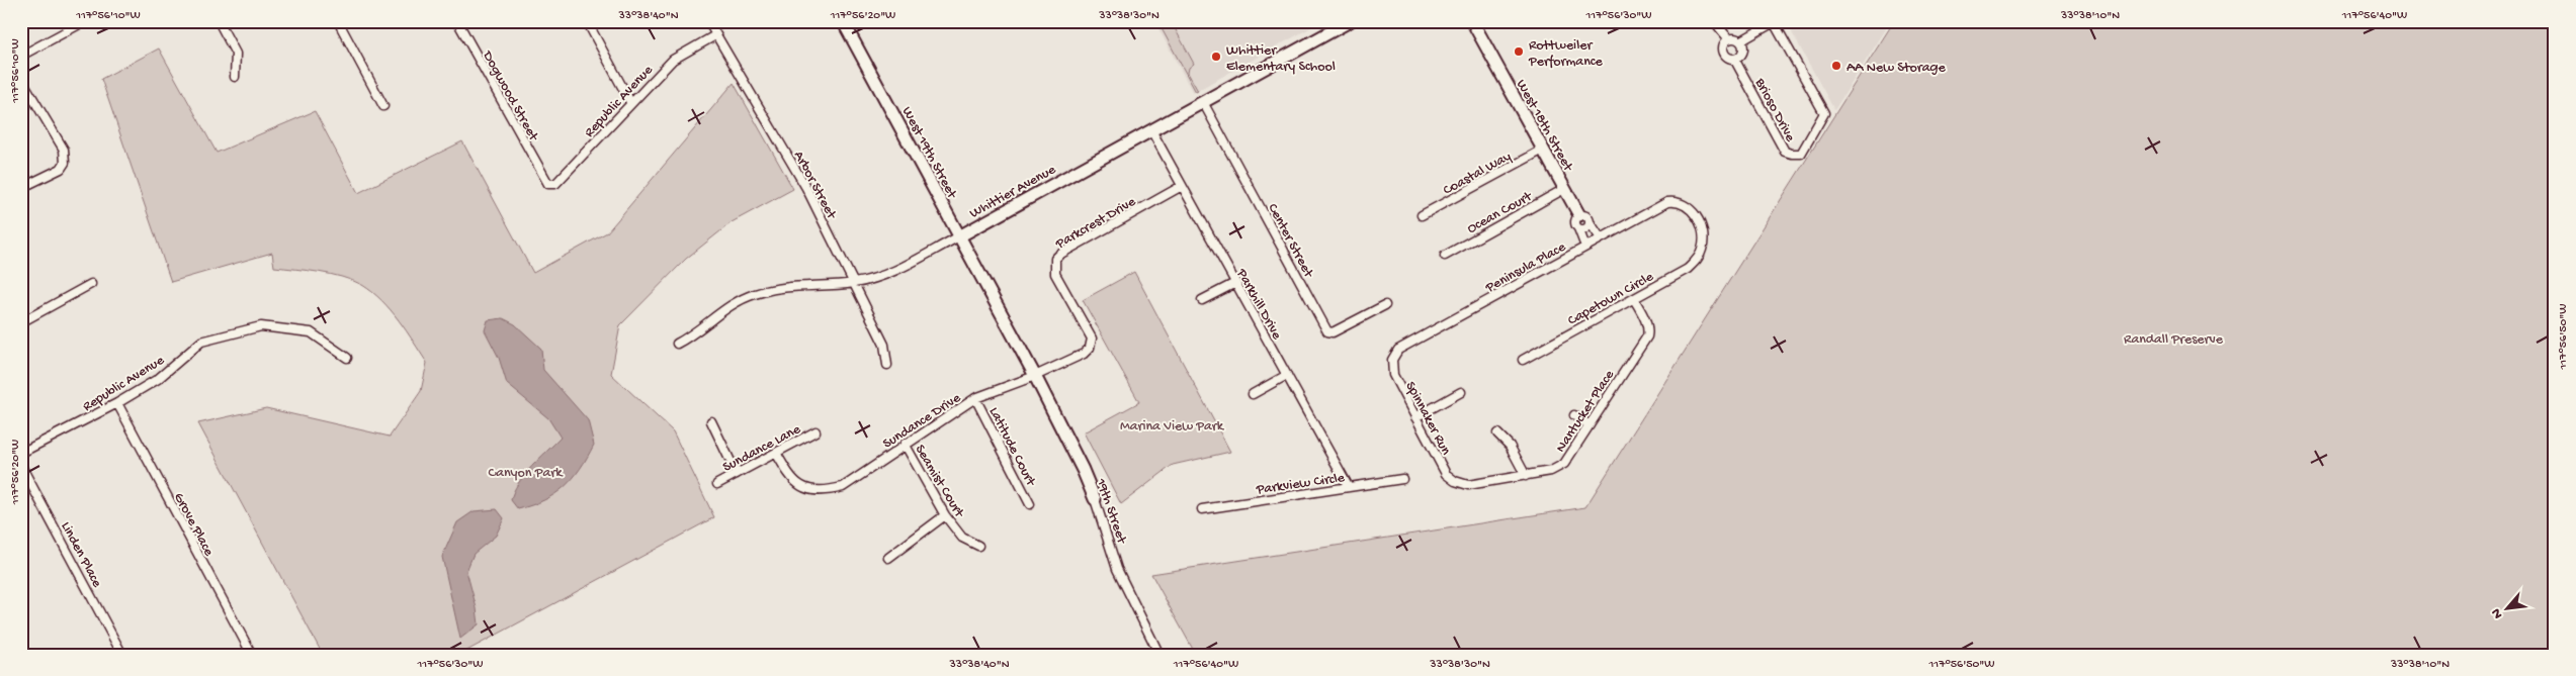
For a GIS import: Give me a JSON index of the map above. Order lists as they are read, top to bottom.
{
  "streets": {
    "street": [
      "Dogwood Street",
      "Republic Avenue",
      "Brioso Drive",
      "West 18th Street",
      "West 19th Street",
      "Coastal Way",
      "Arbor Street",
      "Whittier Avenue",
      "Ocean Court",
      "Parkcrest Drive",
      "Center Street",
      "Peninsula Place",
      "Capetown Circle",
      "Parkhill Drive",
      "Nantucket Place",
      "Spinnaker Run",
      "Sundance Drive",
      "Latitude Court",
      "Sundance Lane",
      "Seamist Court",
      "Parkview Circle",
      "19th Street",
      "Grove Place",
      "Linden Place"
    ]
  },
  "crossings": [
    ["Dogwood Street", "Republic Avenue"],
    ["Republic Avenue", "Arbor Street"],
    ["Republic Avenue", "Grove Place"],
    ["West 18th Street", "Coastal Way"],
    ["West 18th Street", "Ocean Court"],
    ["West 18th Street", "Peninsula Place"],
    ["West 19th Street", "Whittier Avenue"],
    ["West 19th Street", "Parkcrest Drive"],
    ["West 19th Street", "Sundance Drive"],
    ["West 19th Street", "19th Street"],
    ["Arbor Street", "Whittier Avenue"],
    ["Whittier Avenue", "Center Street"],
    ["Whittier Avenue", "Parkhill Drive"],
    ["Parkcrest Drive", "Parkhill Drive"],
    ["Parkcrest Drive", "Sundance Drive"],
    ["Parkcrest Drive", "19th Street"],
    ["Peninsula Place", "Capetown Circle"],
    ["Peninsula Place", "Spinnaker Run"],
    ["Capetown Circle", "Nantucket Place"],
    ["Parkhill Drive", "Parkview Circle"],
    ["Nantucket Place", "Spinnaker Run"],
    ["Sundance Drive", "Latitude Court"],
    ["Sundance Drive", "Sundance Lane"],
    ["Sundance Drive", "Seamist Court"],
    ["Sundance Drive", "19th Street"]
  ],
  "parks": ["Randall Preserve", "Marina View Park", "Canyon Park"],
  "places": ["Rottweiler Performance", "Whittier Elementary School", "AA New Storage"],
  "north": "bottom left",
  "coordinates": [
    "117°56'10\"W",
    "33°38'40\"N",
    "117°56'20\"W",
    "33°38'30\"N",
    "117°56'30\"W",
    "33°38'10\"N",
    "117°56'40\"W",
    "117°56'50\"W"
  ]
}
